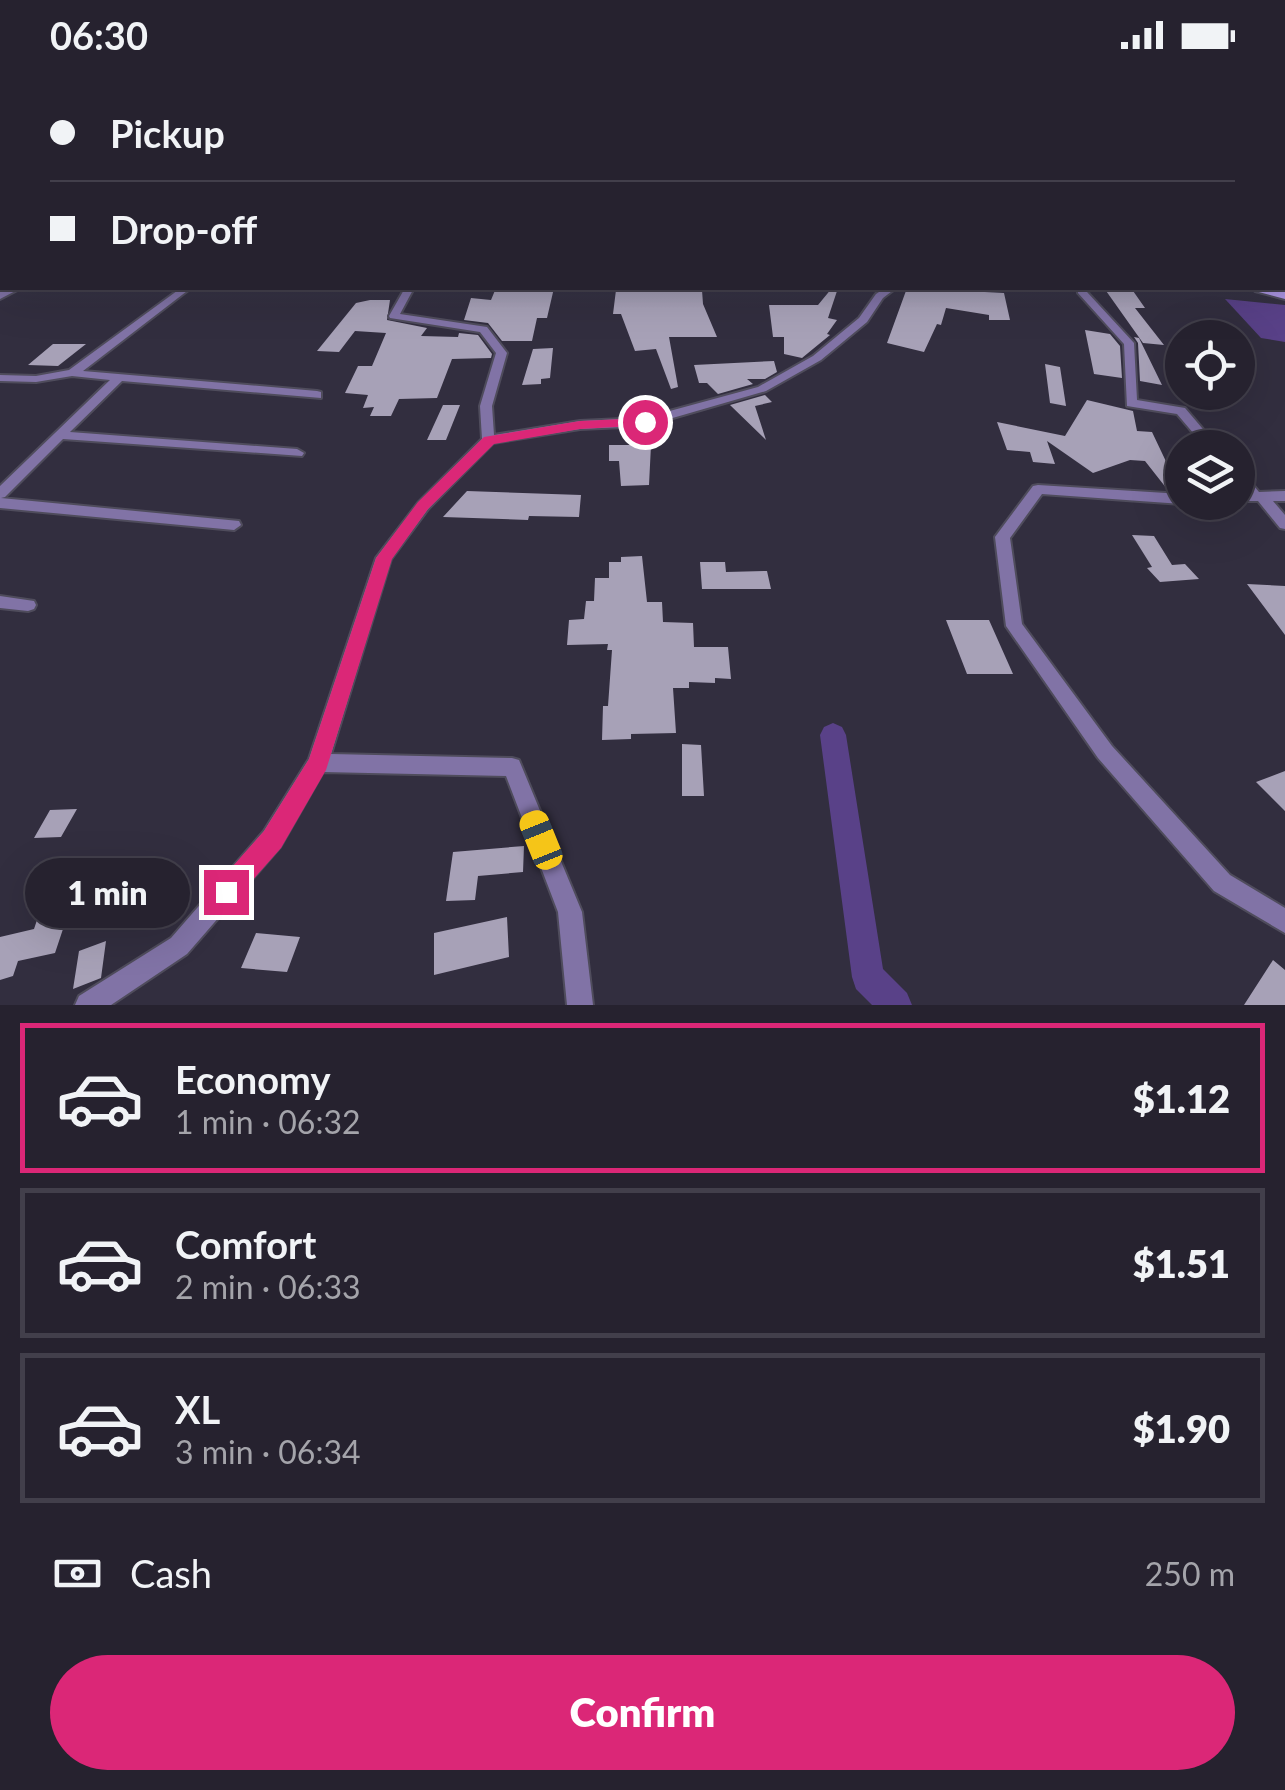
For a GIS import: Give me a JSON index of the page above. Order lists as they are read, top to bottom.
{
  "page": {
    "status": "06:30",
    "banner": ["Pickup", "Drop-off"],
    "bubble": "1 min",
    "list": [
      {
        "name": "Economy",
        "note": "1 min · 06:32",
        "value": "$1.12"
      },
      {
        "name": "Comfort",
        "note": "2 min · 06:33",
        "value": "$1.51"
      },
      {
        "name": "XL",
        "note": "3 min · 06:34",
        "value": "$1.90"
      }
    ],
    "pay": ["Cash", "250 m"],
    "buttons": "Confirm"
  }
}
